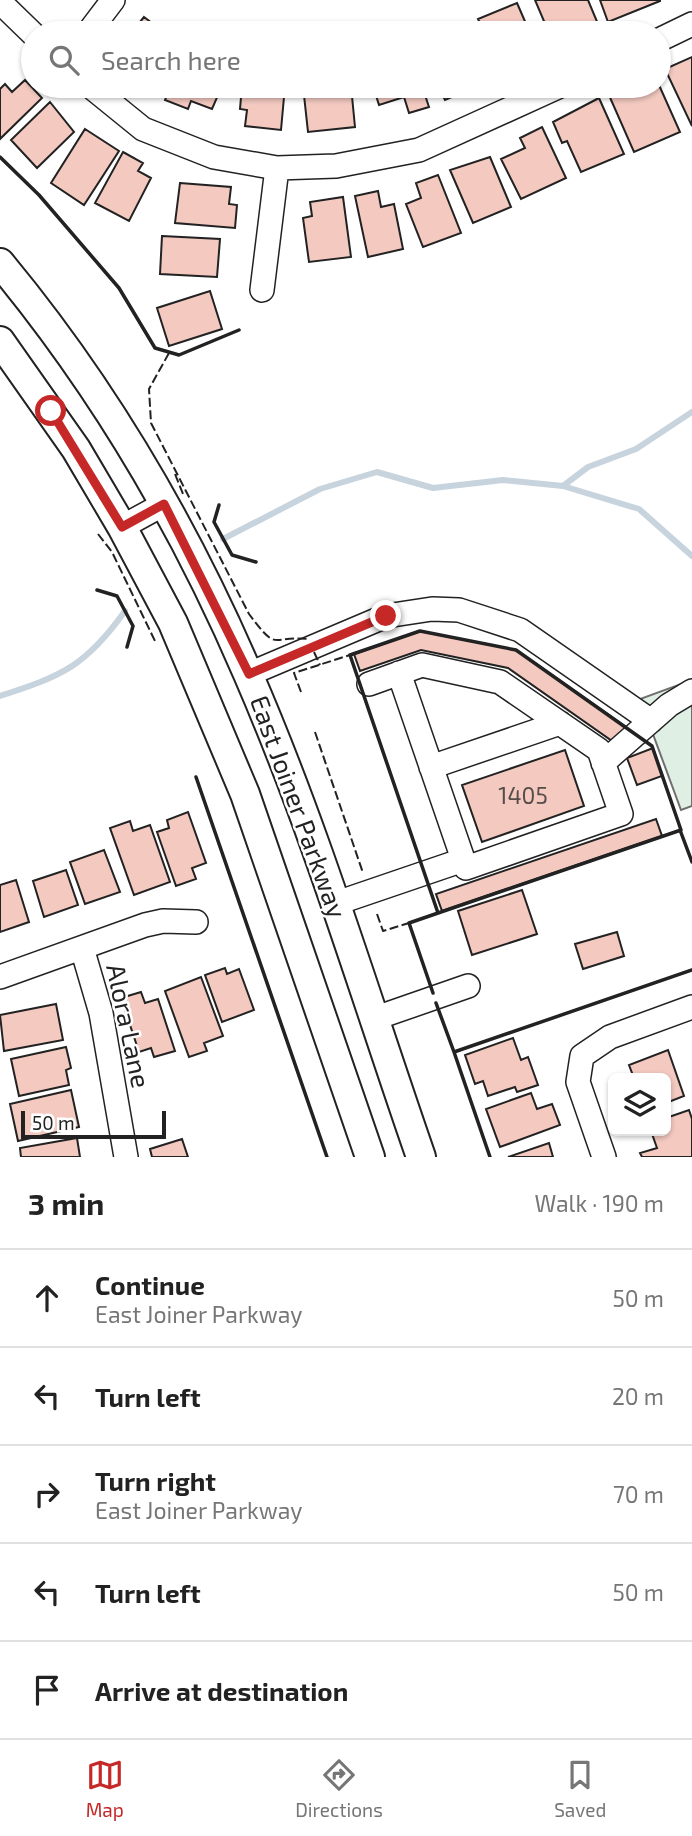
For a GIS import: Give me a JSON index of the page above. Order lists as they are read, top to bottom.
{
  "streets": {
    "main road": ["East Joiner Parkway"],
    "street": ["Alora Lane"]
  },
  "house_numbers": ["1405"],
  "scale_bar": "50 m",
  "page": {
    "search": "Search here",
    "scale": "50 m",
    "heading": ["3 min", "Walk · 190 m"],
    "list": [
      ["Continue", "East Joiner Parkway", "50 m"],
      ["Turn left", "20 m"],
      ["Turn right", "East Joiner Parkway", "70 m"],
      ["Turn left", "50 m"],
      "Arrive at destination"
    ],
    "nav": ["Map", "Directions", "Saved"]
  }
}
